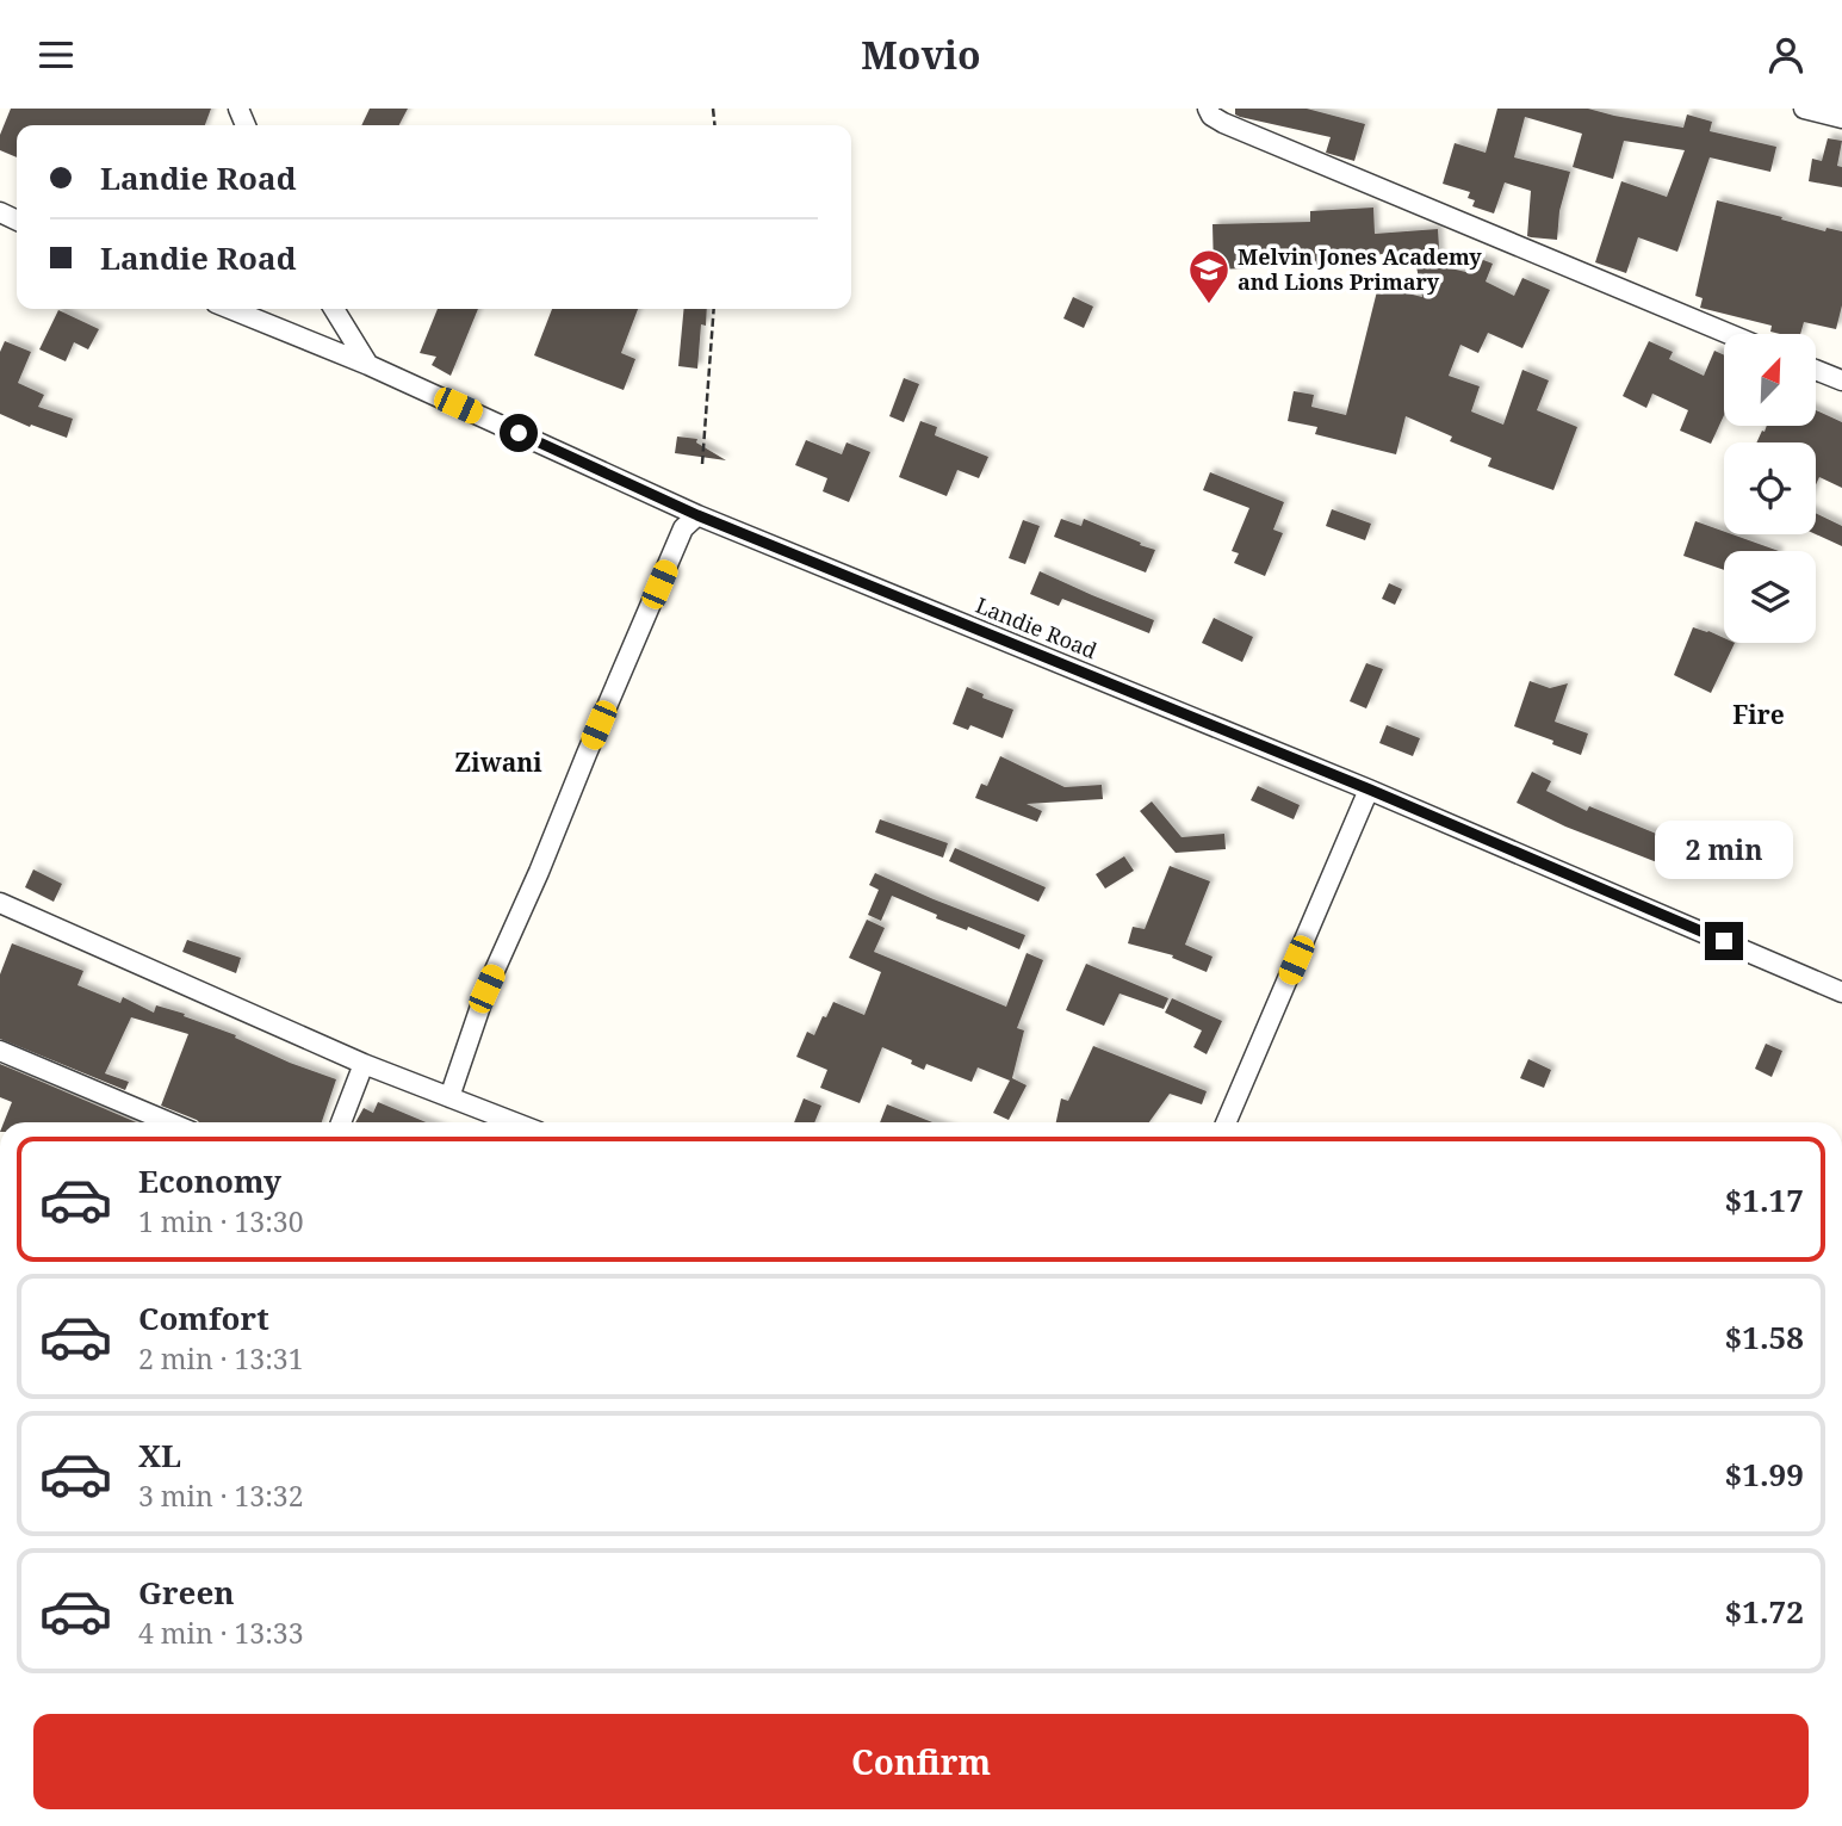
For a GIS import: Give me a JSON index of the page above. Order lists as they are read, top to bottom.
{
  "streets": {
    "street": ["Landie Road"]
  },
  "districts": ["Fire", "Ziwani"],
  "places": {
    "school or university": ["Melvin Jones Academy and Lions Primary"]
  },
  "north": "top right",
  "page": {
    "header": "Movio",
    "banner": ["Landie Road", "Landie Road"],
    "bubble": "2 min",
    "list": [
      {
        "name": "Economy",
        "note": "1 min · 13:30",
        "value": "$1.17"
      },
      {
        "name": "Comfort",
        "note": "2 min · 13:31",
        "value": "$1.58"
      },
      {
        "name": "XL",
        "note": "3 min · 13:32",
        "value": "$1.99"
      },
      {
        "name": "Green",
        "note": "4 min · 13:33",
        "value": "$1.72"
      }
    ],
    "buttons": "Confirm"
  }
}
